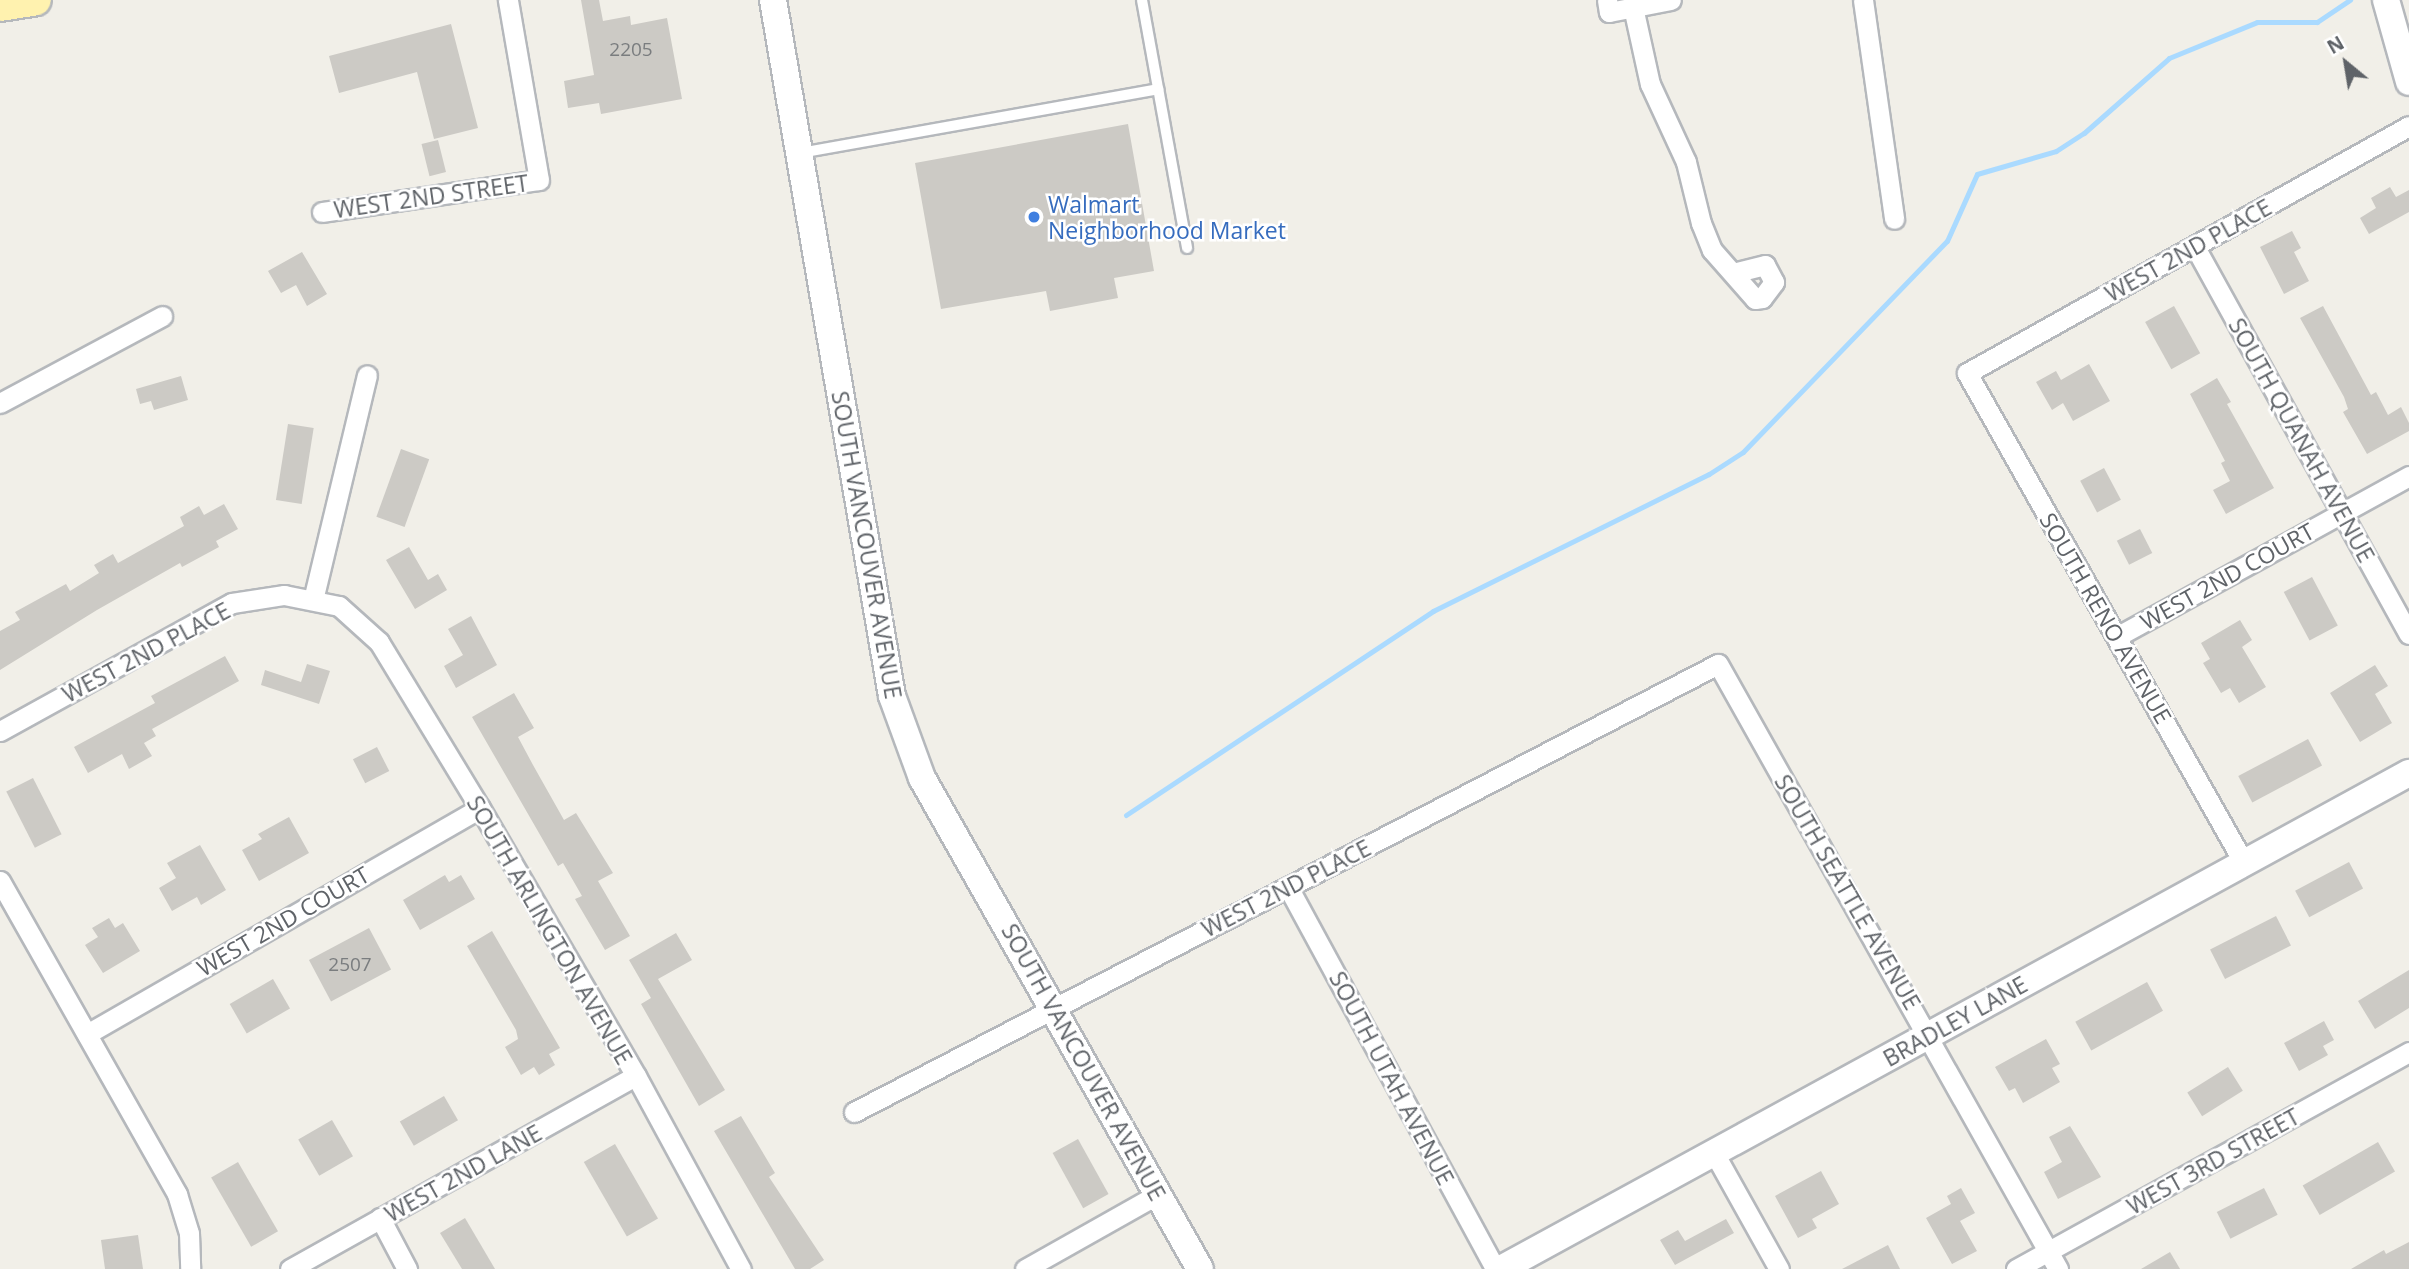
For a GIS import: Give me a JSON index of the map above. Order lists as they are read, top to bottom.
{
  "streets": {
    "street": [
      "WEST 2ND STREET",
      "WEST 2ND PLACE",
      "SOUTH QUANAH AVENUE",
      "SOUTH VANCOUVER AVENUE",
      "WEST 2ND COURT",
      "SOUTH RENO AVENUE",
      "SOUTH SEATTLE AVENUE",
      "SOUTH ARLINGTON AVENUE",
      "BRADLEY LANE",
      "SOUTH UTAH AVENUE",
      "WEST 3RD STREET",
      "WEST 2ND LANE"
    ]
  },
  "crossings": [
    ["WEST 2ND PLACE", "SOUTH QUANAH AVENUE"],
    ["WEST 2ND PLACE", "SOUTH VANCOUVER AVENUE"],
    ["WEST 2ND PLACE", "SOUTH RENO AVENUE"],
    ["WEST 2ND PLACE", "SOUTH SEATTLE AVENUE"],
    ["WEST 2ND PLACE", "SOUTH ARLINGTON AVENUE"],
    ["WEST 2ND PLACE", "SOUTH UTAH AVENUE"],
    ["SOUTH QUANAH AVENUE", "WEST 2ND COURT"],
    ["WEST 2ND COURT", "SOUTH RENO AVENUE"],
    ["WEST 2ND COURT", "SOUTH ARLINGTON AVENUE"],
    ["SOUTH RENO AVENUE", "BRADLEY LANE"],
    ["SOUTH SEATTLE AVENUE", "BRADLEY LANE"],
    ["SOUTH SEATTLE AVENUE", "WEST 3RD STREET"],
    ["SOUTH ARLINGTON AVENUE", "WEST 2ND LANE"]
  ],
  "places": ["Walmart Neighborhood Market"],
  "house_numbers": ["2205", "2507"],
  "north": "top left"
}
